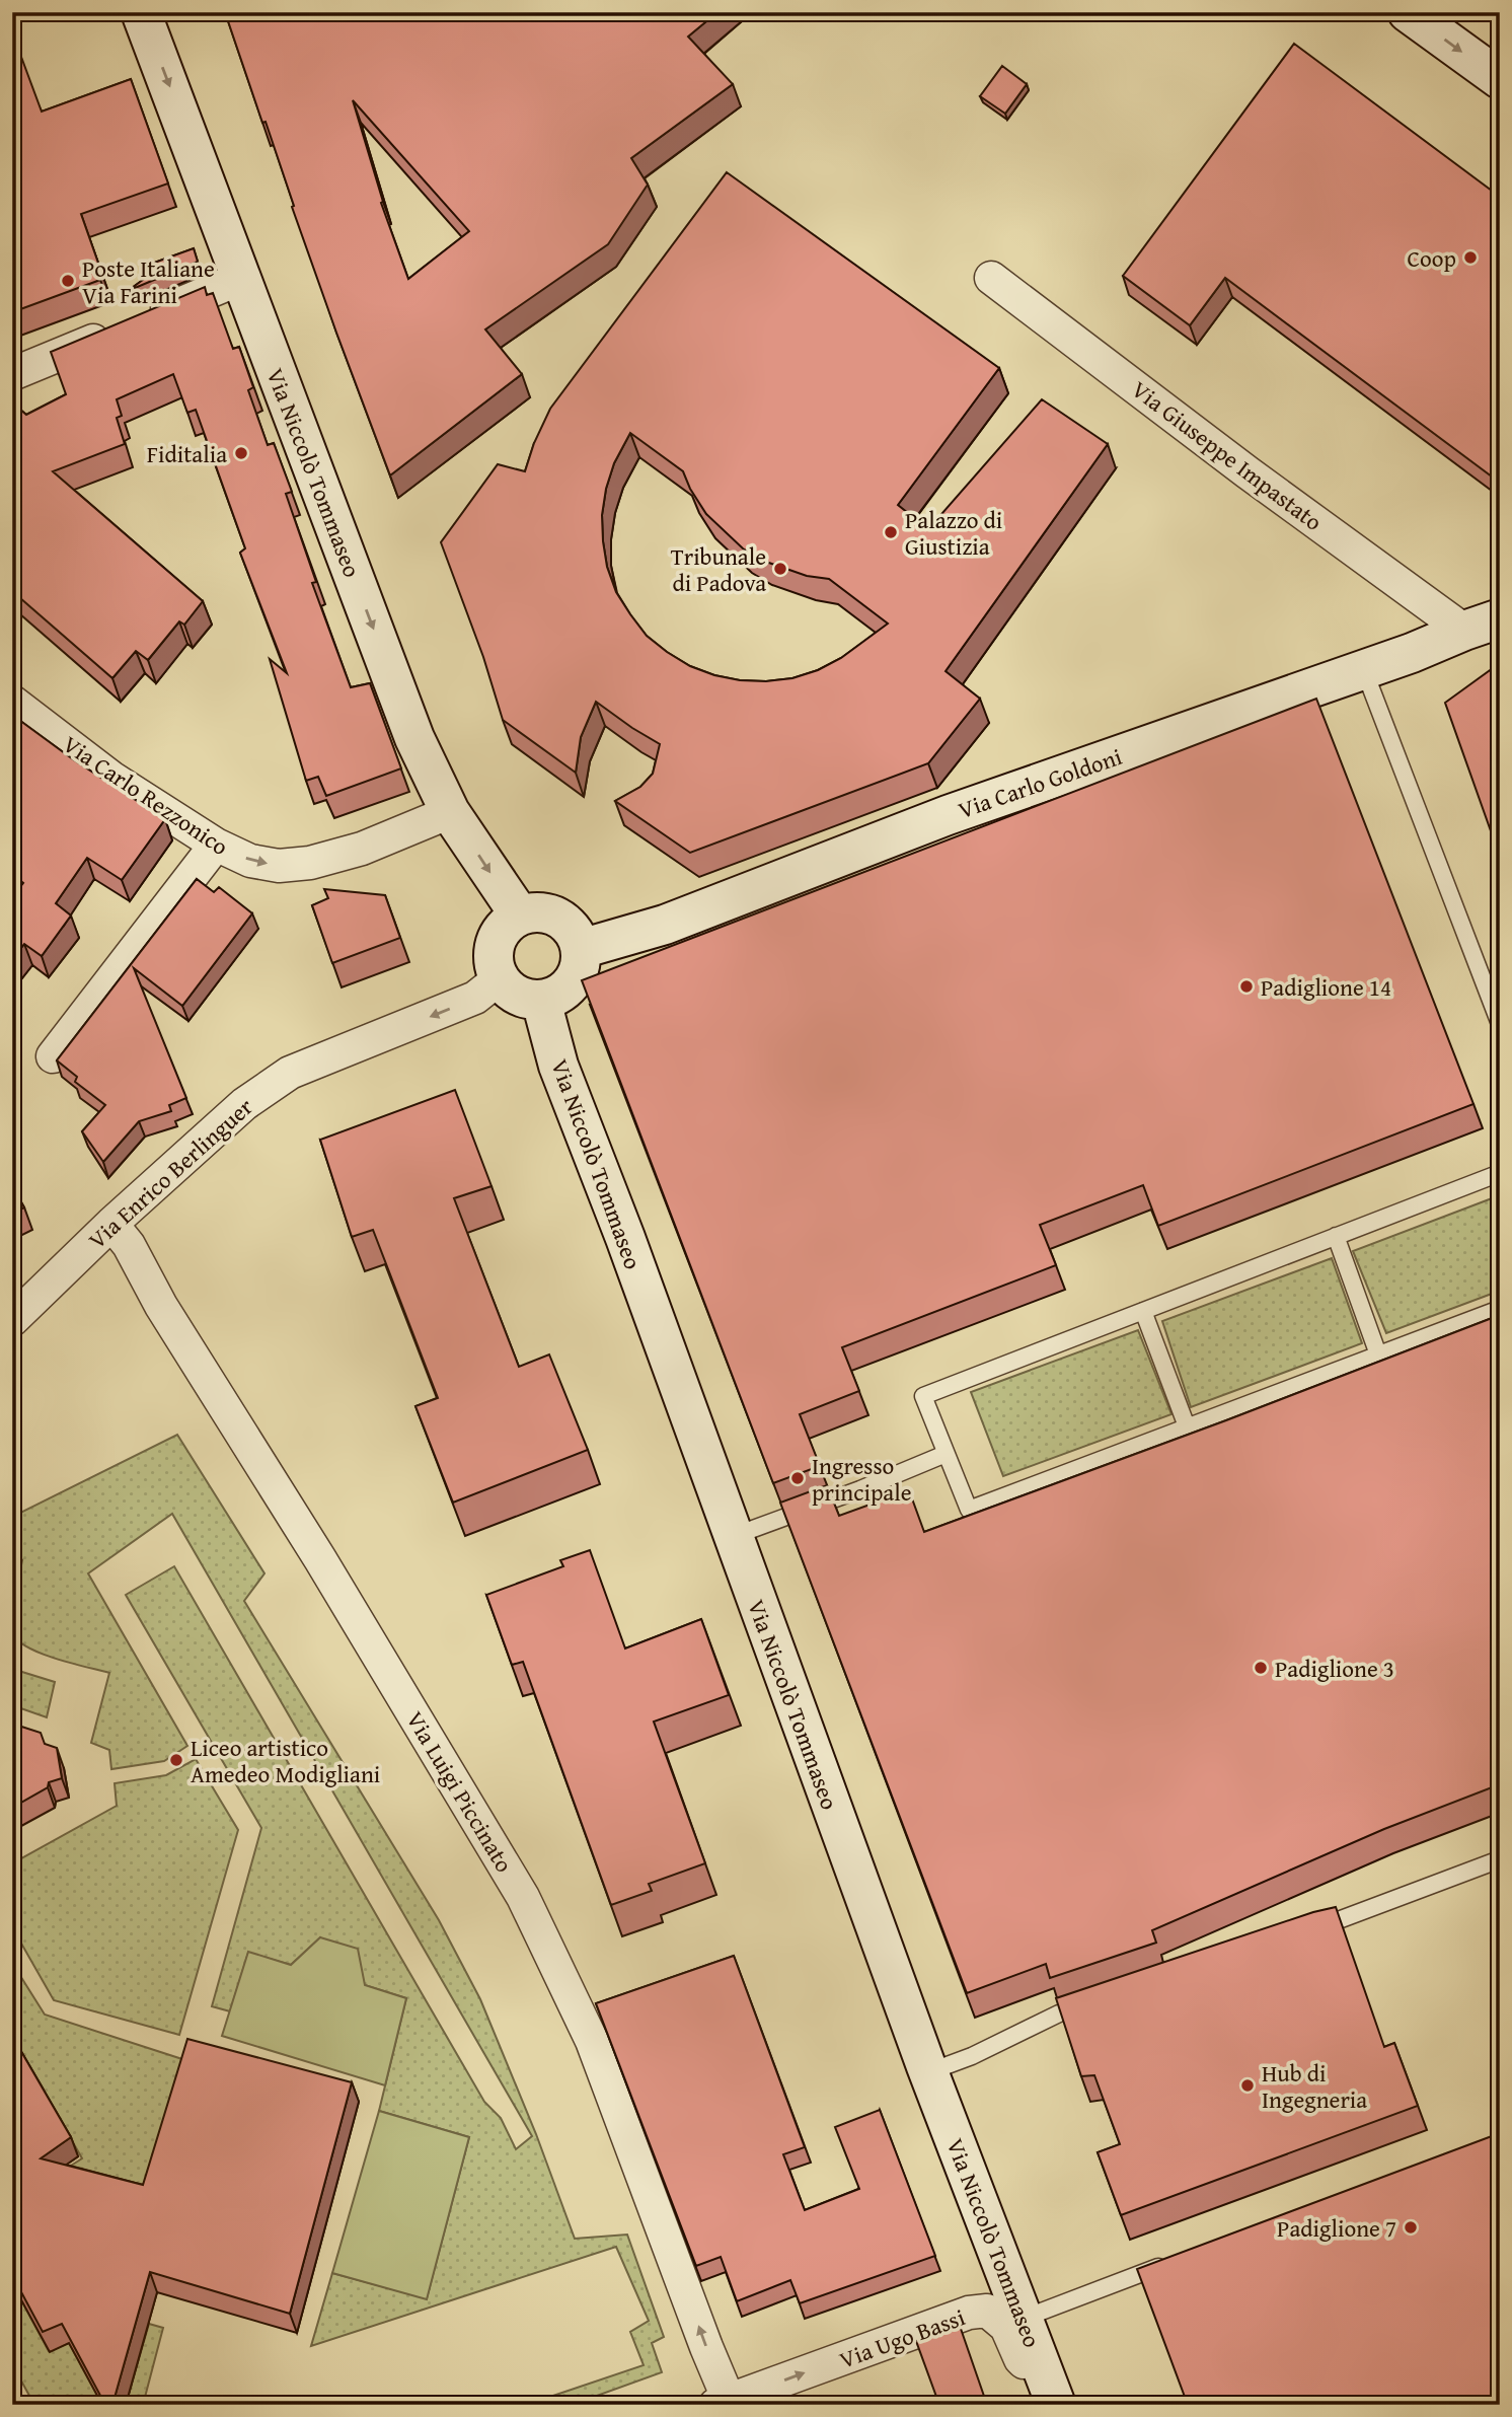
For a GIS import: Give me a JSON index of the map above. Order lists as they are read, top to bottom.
{
  "streets": {
    "street": [
      "Via Giuseppe Impastato",
      "Via Niccolò Tommaseo",
      "Via Carlo Goldoni",
      "Via Carlo Rezzonico",
      "Via Enrico Berlinguer",
      "Via Luigi Piccinato",
      "Via Ugo Bassi"
    ]
  },
  "crossings": [
    ["Via Giuseppe Impastato", "Via Carlo Goldoni"],
    ["Via Niccolò Tommaseo", "Via Carlo Goldoni"],
    ["Via Niccolò Tommaseo", "Via Carlo Rezzonico"],
    ["Via Niccolò Tommaseo", "Via Enrico Berlinguer"],
    ["Via Niccolò Tommaseo", "Via Ugo Bassi"],
    ["Via Carlo Goldoni", "Via Enrico Berlinguer"],
    ["Via Enrico Berlinguer", "Via Luigi Piccinato"],
    ["Via Luigi Piccinato", "Via Ugo Bassi"]
  ],
  "one_way": [
    "Via Niccolò Tommaseo",
    "Via Carlo Rezzonico",
    "Via Luigi Piccinato",
    "Via Ugo Bassi"
  ],
  "places": [
    "Coop",
    "Poste Italiane Via Farini",
    "Fiditalia",
    "Palazzo di Giustizia",
    "Tribunale di Padova",
    "Padiglione 14",
    "Ingresso principale",
    "Padiglione 3",
    "Liceo artistico Amedeo Modigliani",
    "Hub di Ingegneria",
    "Padiglione 7"
  ]
}
